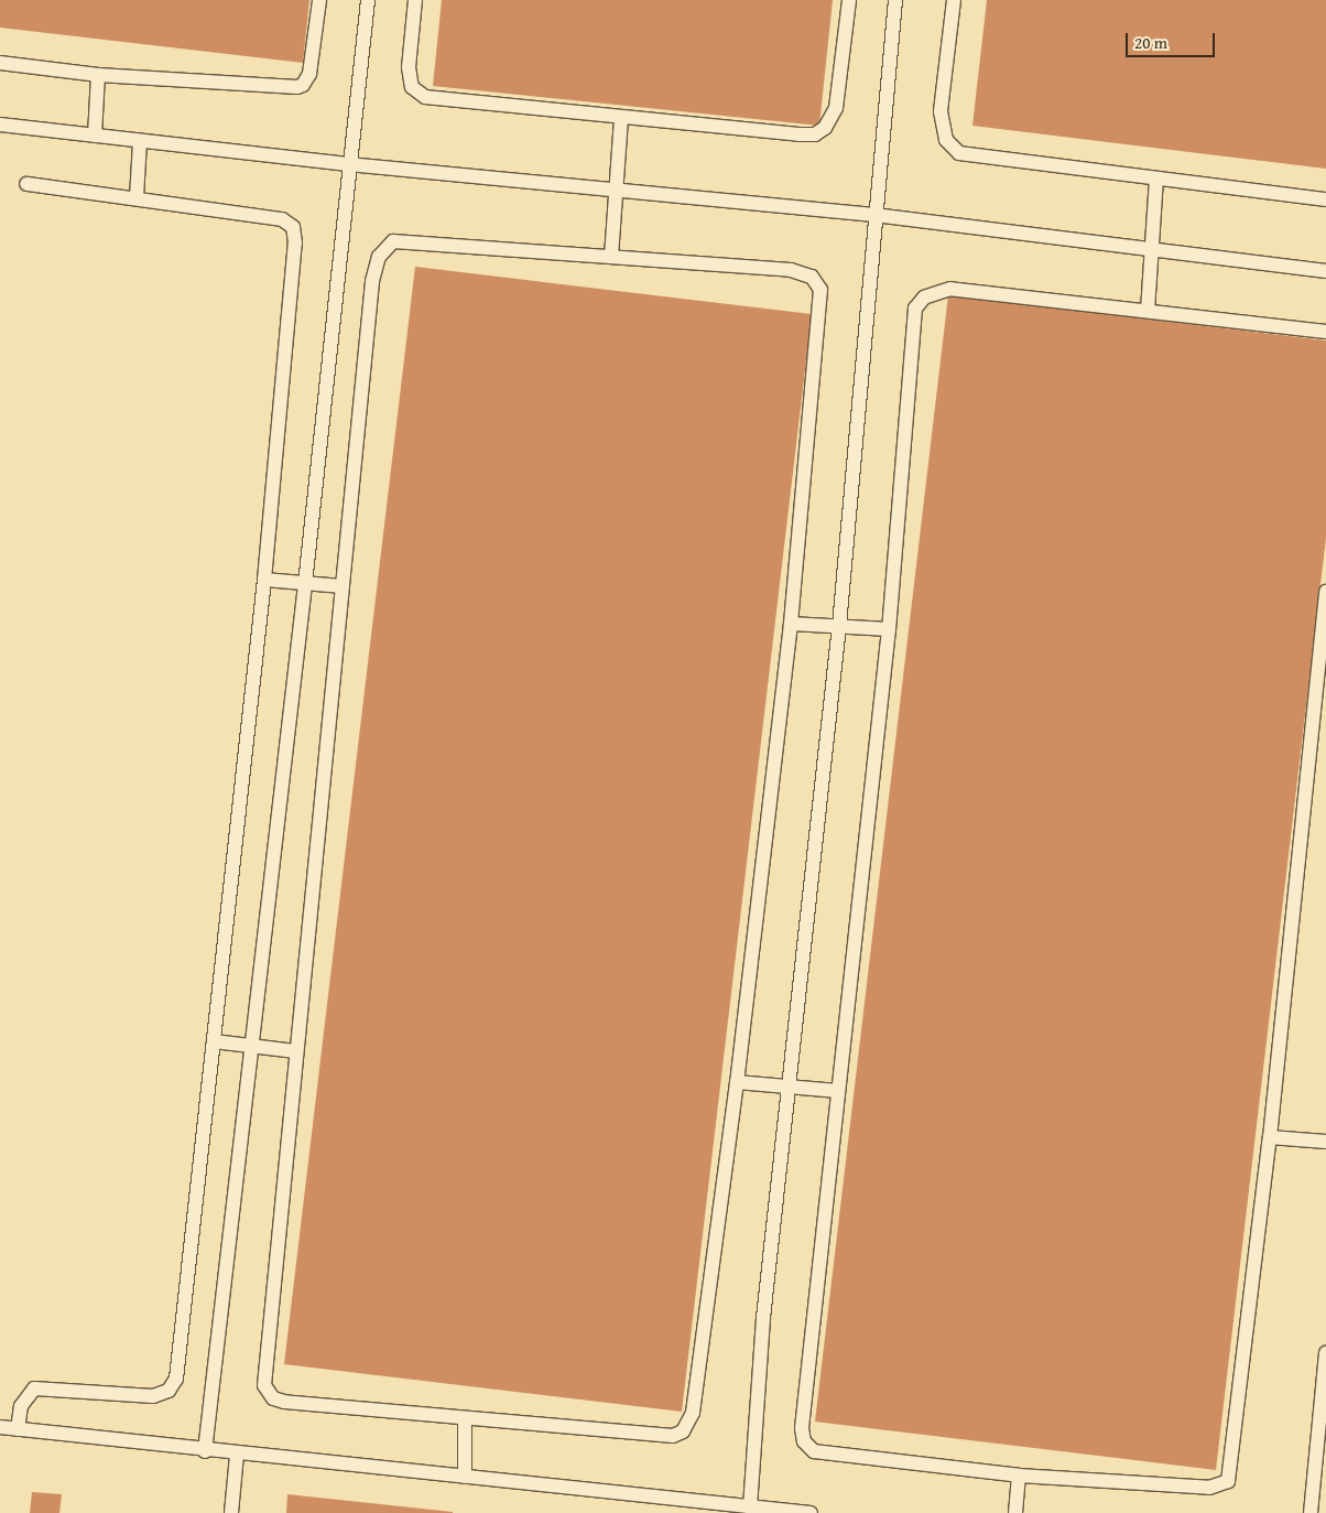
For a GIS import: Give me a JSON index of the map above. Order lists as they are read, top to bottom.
{
  "scale_bar": "20 m"
}
